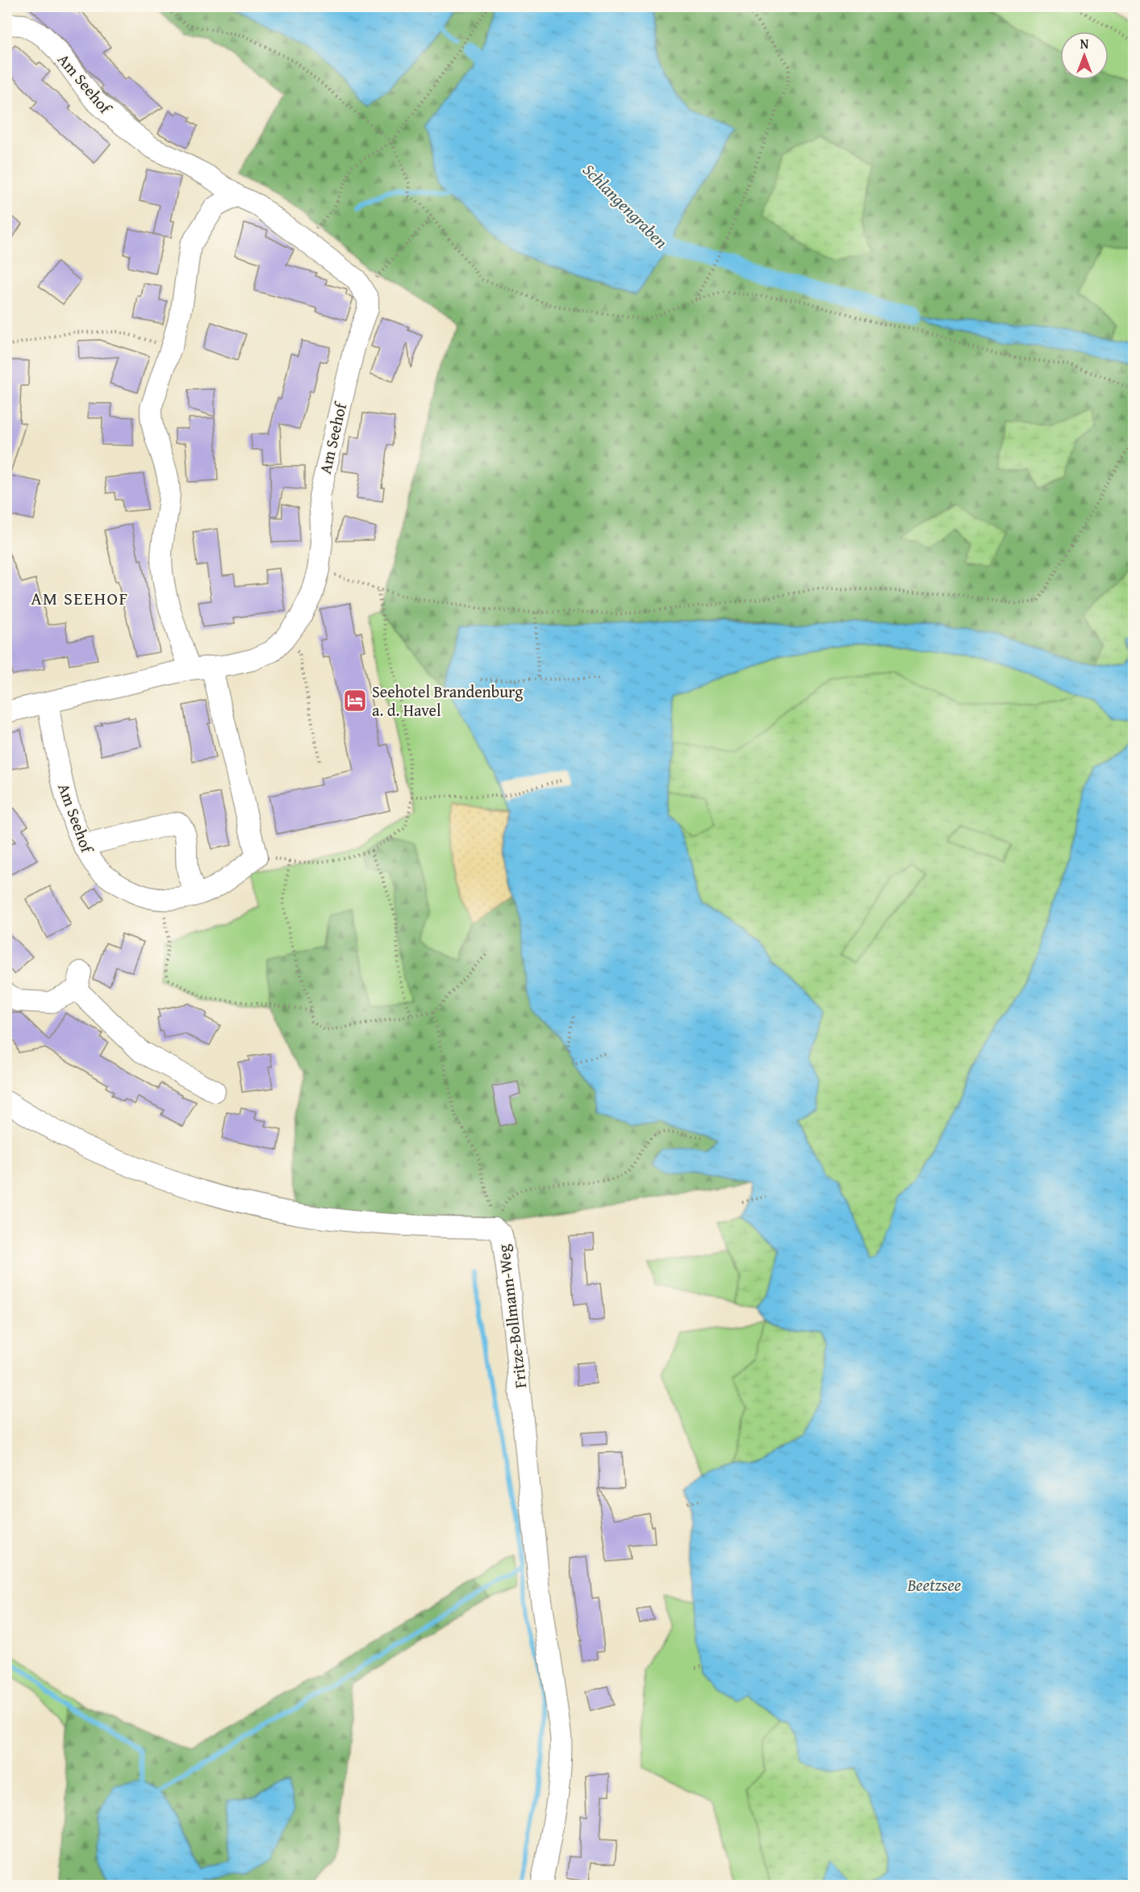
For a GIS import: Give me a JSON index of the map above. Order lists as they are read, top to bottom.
{
  "streets": {
    "street": ["Am Seehof", "Fritze-Bollmann-Weg"]
  },
  "districts": ["AM SEEHOF"],
  "water": ["Schlangengraben", "Beetzsee"],
  "places": {
    "hotel": ["Seehotel Brandenburg a. d. Havel"]
  },
  "north": "top"
}
